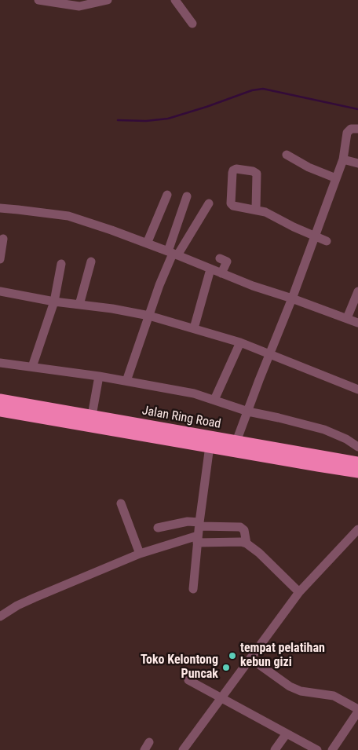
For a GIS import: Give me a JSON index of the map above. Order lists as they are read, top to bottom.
{
  "streets": {
    "highway": ["Jalan Ring Road"]
  },
  "places": ["tempat pelatihan kebun gizi", "Toko Kelontong Puncak"]
}
